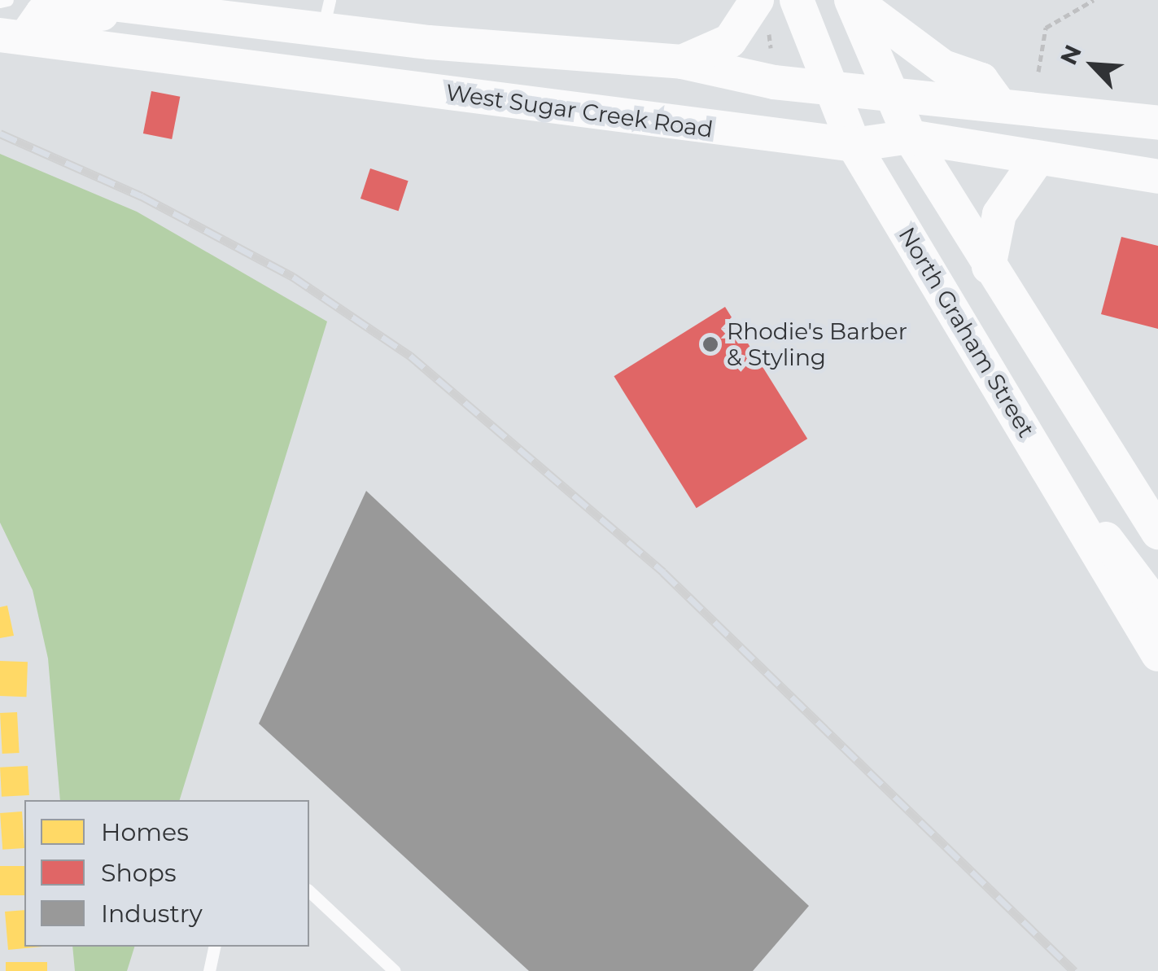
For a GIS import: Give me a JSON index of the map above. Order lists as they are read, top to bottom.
{
  "streets": {
    "main road": ["West Sugar Creek Road", "North Graham Street"]
  },
  "crossings": [
    ["West Sugar Creek Road", "North Graham Street"]
  ],
  "places": ["Rhodie's Barber & Styling"],
  "legend": ["Homes", "Shops", "Industry"],
  "north": "top left"
}
